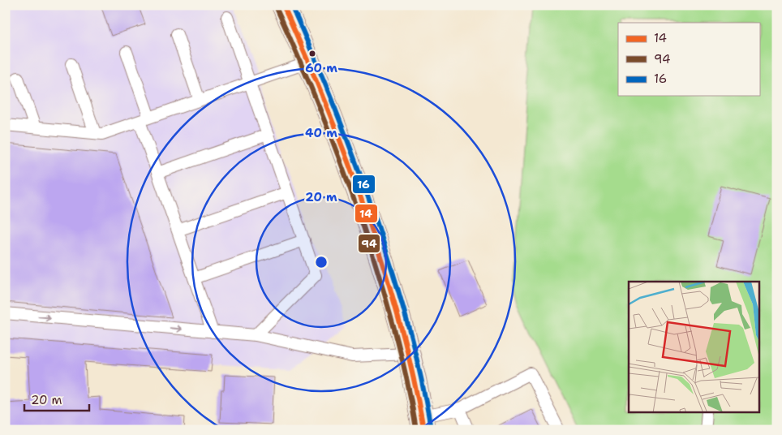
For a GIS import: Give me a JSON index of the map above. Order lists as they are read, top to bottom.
{
  "lines": ["transit line 14", "transit line 16", "transit line 94"],
  "legend": ["14", "94", "16"],
  "scale_bar": "20 m",
  "rings": ["60 m", "40 m", "20 m"]
}
